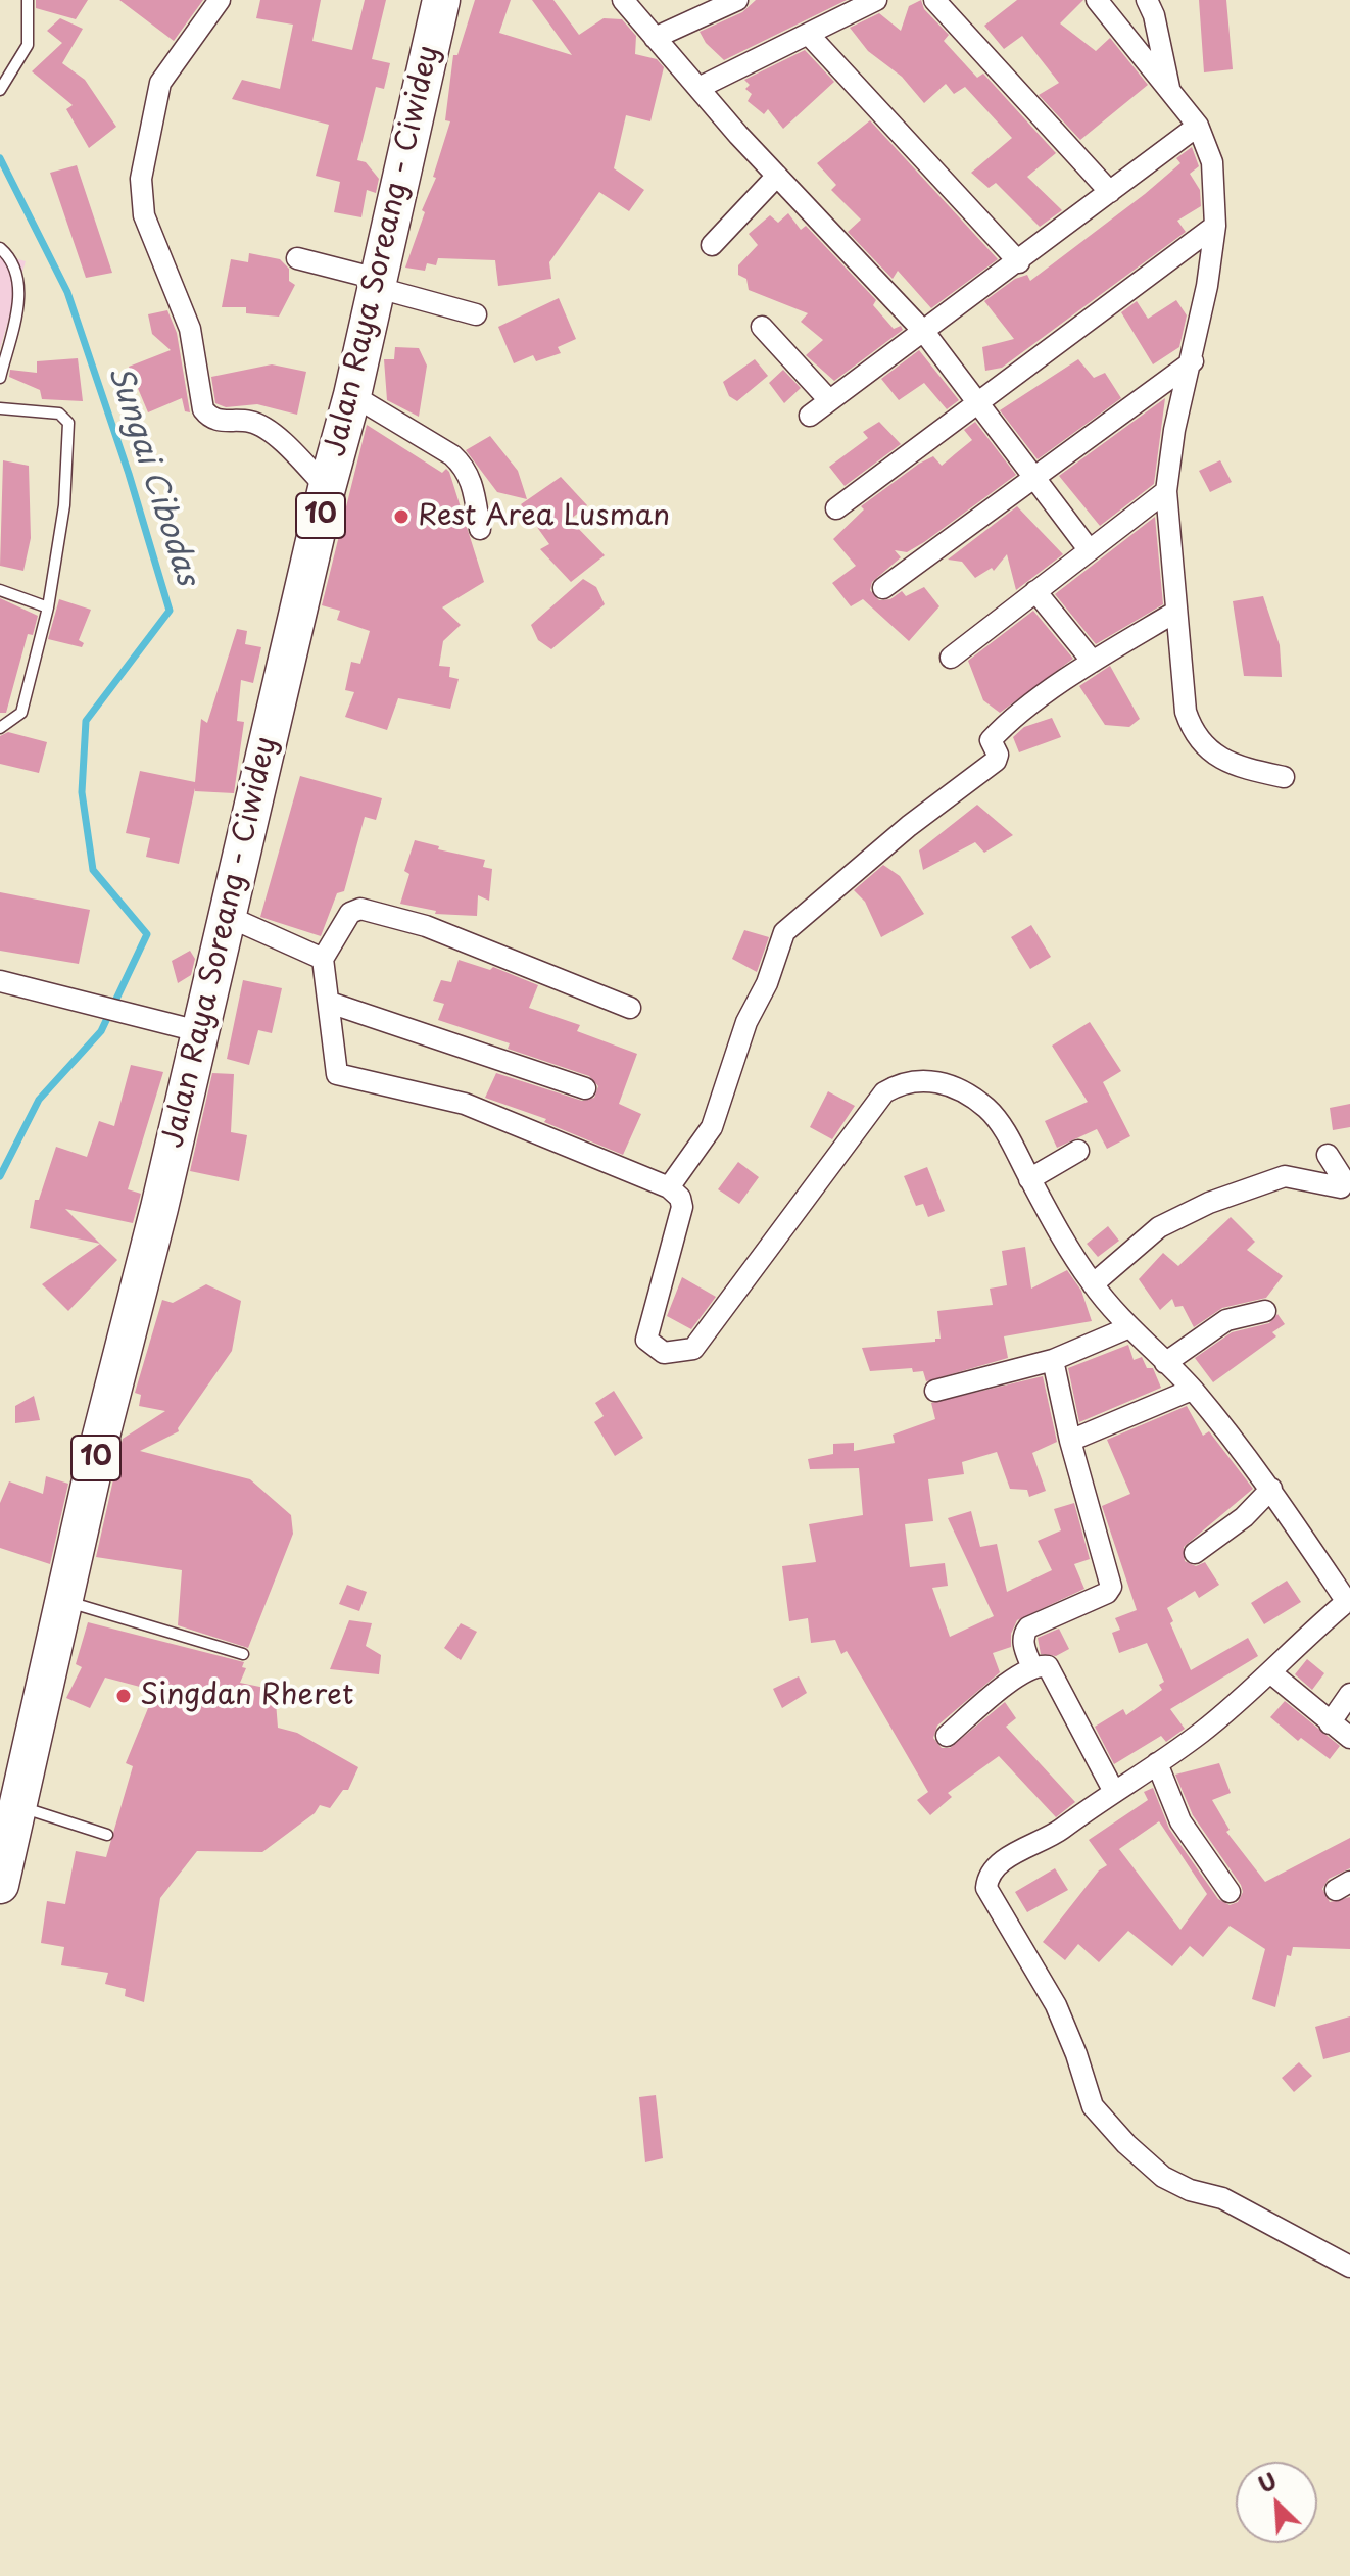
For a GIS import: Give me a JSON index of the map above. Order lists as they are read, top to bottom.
{
  "streets": {
    "highway": ["Jalan Raya Soreang - Ciwidey", "10"]
  },
  "water": ["Sungai Cibodas"],
  "places": ["Rest Area Lusman", "Singdan Rheret"],
  "north": "top left"
}
